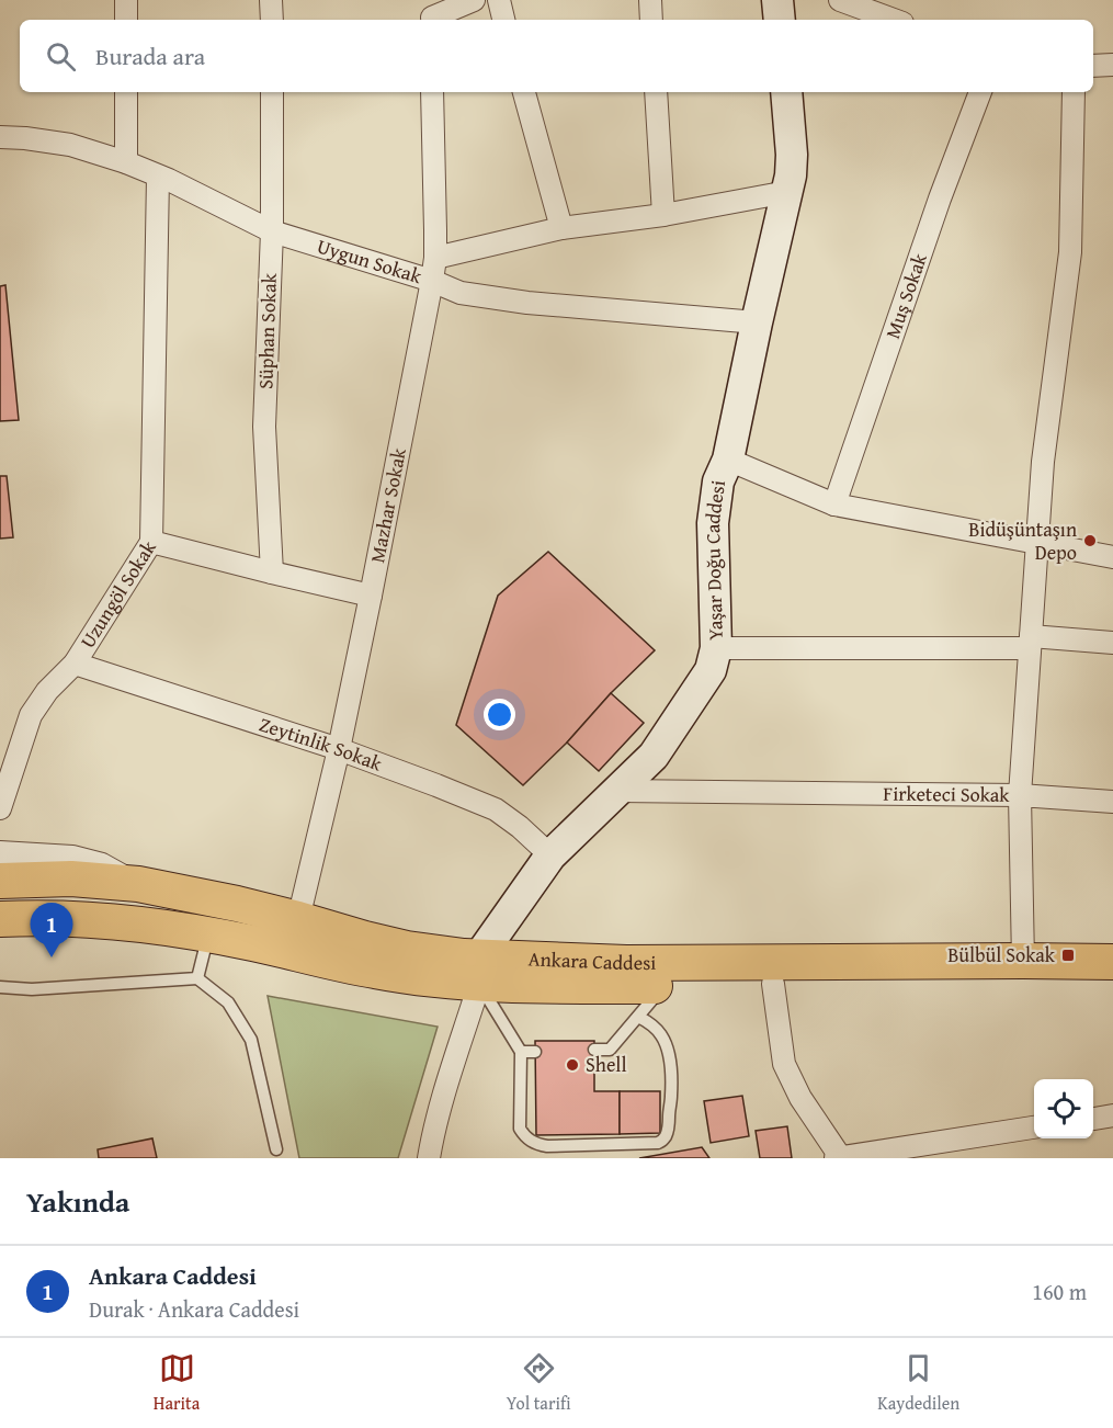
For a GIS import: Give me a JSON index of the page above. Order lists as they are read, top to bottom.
{
  "streets": {
    "main road": ["Ankara Caddesi"],
    "street": [
      "Uygun Sokak",
      "Muş Sokak",
      "Süphan Sokak",
      "Mazhar Sokak",
      "Yaşar Doğu Caddesi",
      "Uzungöl Sokak",
      "Zeytinlik Sokak",
      "Firketeci Sokak"
    ]
  },
  "crossings": [
    ["Uygun Sokak", "Süphan Sokak"],
    ["Uygun Sokak", "Mazhar Sokak"],
    ["Uygun Sokak", "Yaşar Doğu Caddesi"],
    ["Süphan Sokak", "Uzungöl Sokak"],
    ["Mazhar Sokak", "Uzungöl Sokak"],
    ["Mazhar Sokak", "Zeytinlik Sokak"],
    ["Mazhar Sokak", "Ankara Caddesi"],
    ["Yaşar Doğu Caddesi", "Zeytinlik Sokak"],
    ["Yaşar Doğu Caddesi", "Firketeci Sokak"],
    ["Yaşar Doğu Caddesi", "Ankara Caddesi"],
    ["Uzungöl Sokak", "Zeytinlik Sokak"]
  ],
  "places": {
    "other": ["Bidüşüntaşın Depo", "Shell"],
    "transit": ["Bülbül Sokak"]
  },
  "page": {
    "search": "Burada ara",
    "pins": "1",
    "heading": "Yakında",
    "list": [
      {
        "mark": "1",
        "name": "Ankara Caddesi",
        "note": "Durak · Ankara Caddesi",
        "value": "160 m"
      }
    ],
    "nav": ["Harita", "Yol tarifi", "Kaydedilen"]
  }
}
